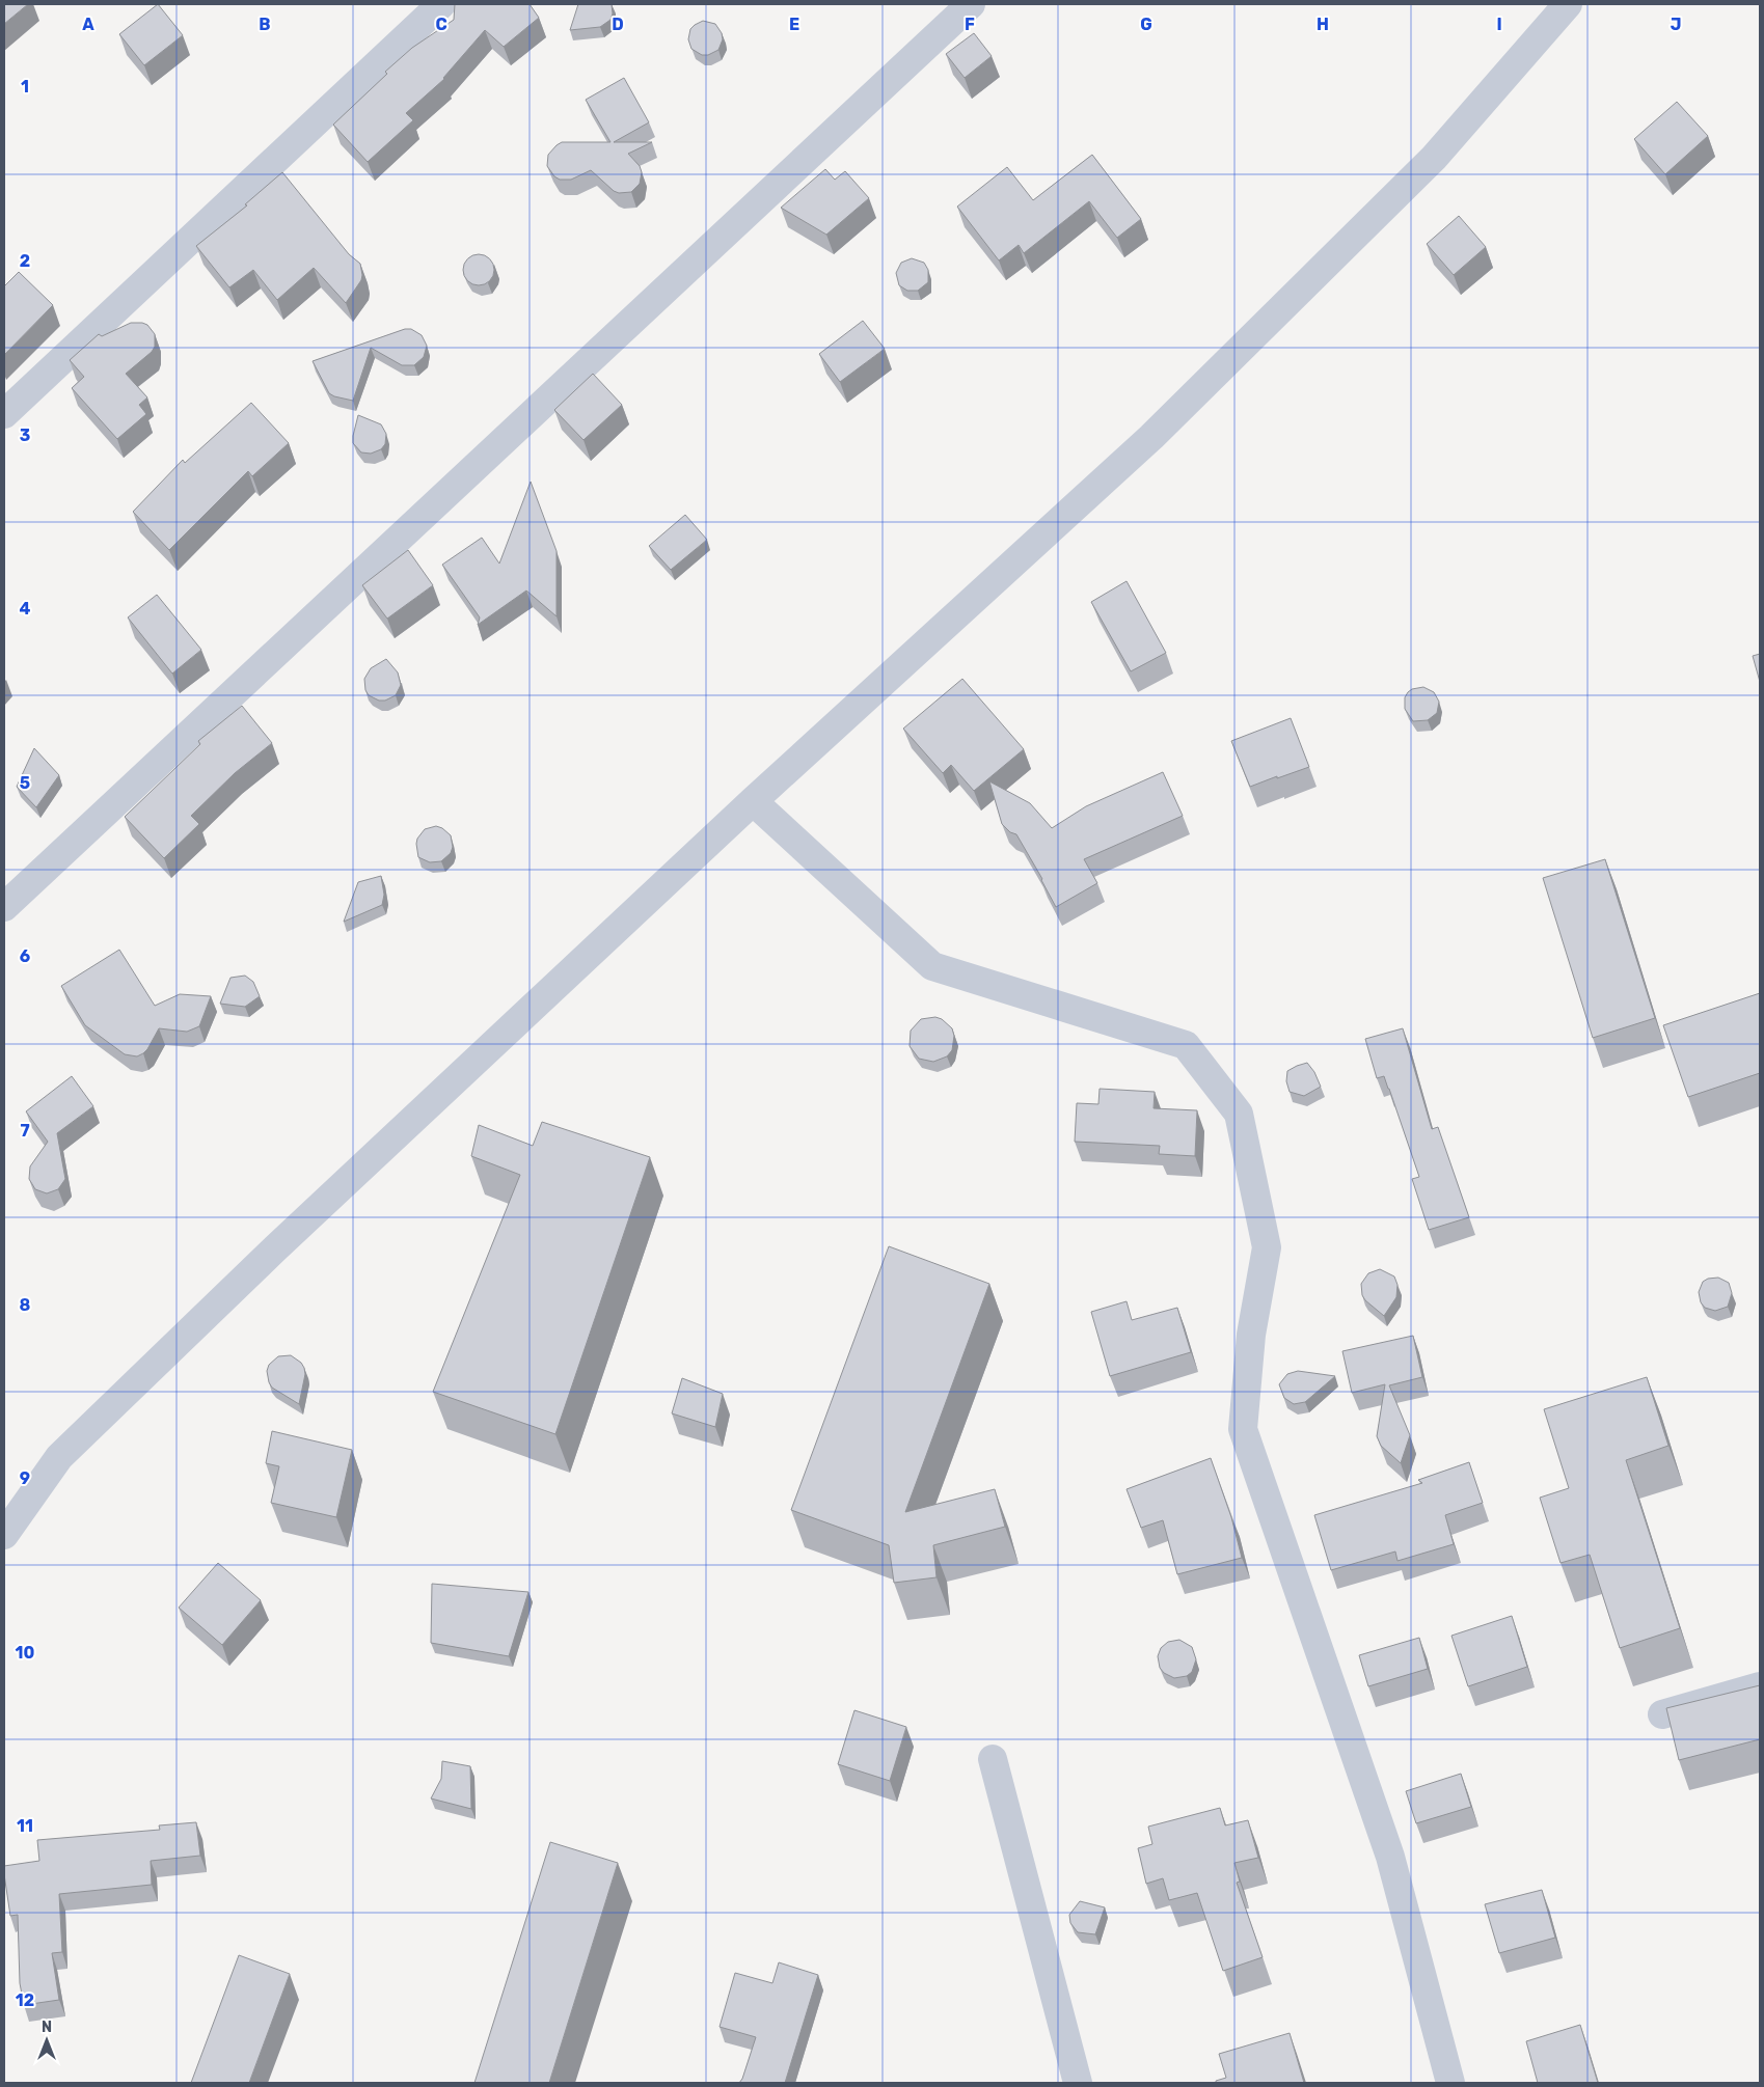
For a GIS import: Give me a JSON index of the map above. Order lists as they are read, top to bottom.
{
  "north": "top",
  "grid": {
    "columns": [
      "A",
      "B",
      "C",
      "D",
      "E",
      "F",
      "G",
      "H",
      "I",
      "J"
    ],
    "rows": [
      "1",
      "2",
      "3",
      "4",
      "5",
      "6",
      "7",
      "8",
      "9",
      "10",
      "11",
      "12"
    ]
  }
}
